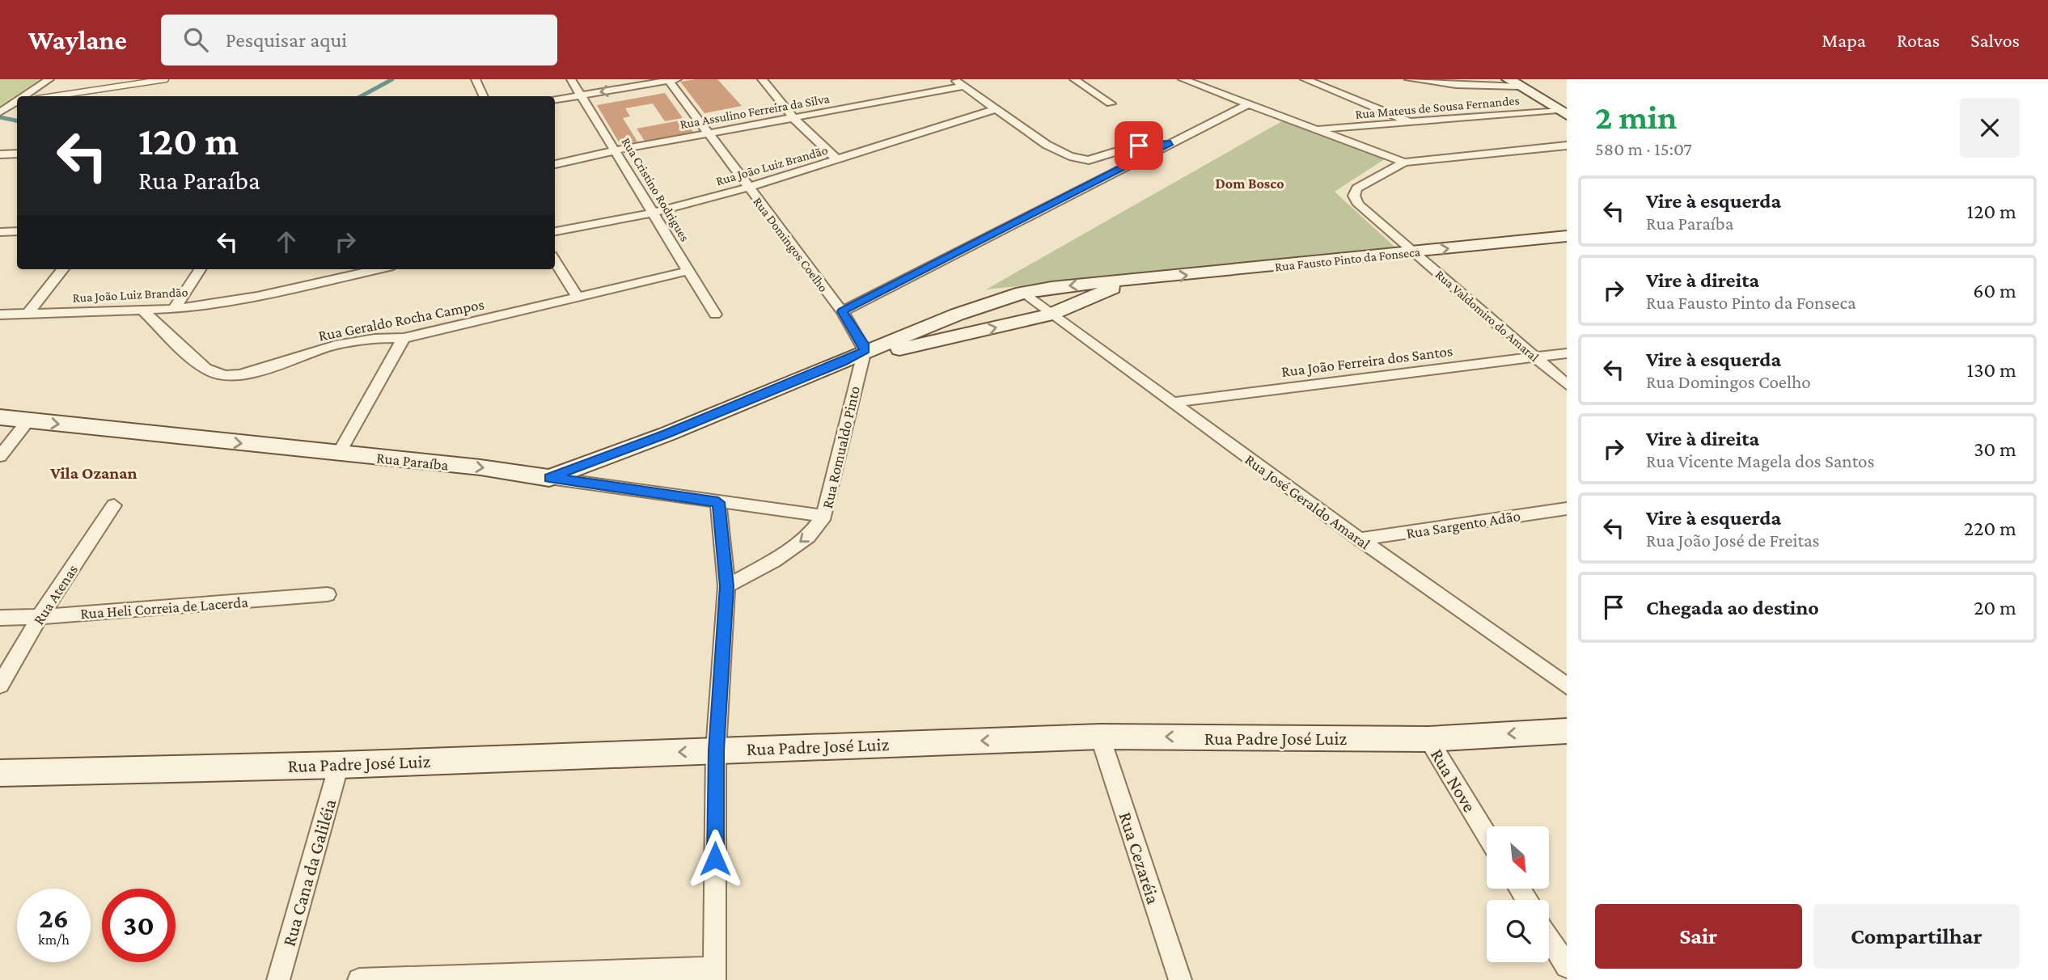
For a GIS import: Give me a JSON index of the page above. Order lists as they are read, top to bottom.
{
  "streets": {
    "street": [
      "Rua Mateus de Sousa Fernandes",
      "Rua Assulino Ferreira da Silva",
      "Rua João Luiz Brandão",
      "Rua Cristino Rodrigues",
      "Rua Domingos Coelho",
      "Rua Fausto Pinto da Fonseca",
      "Rua Valdomiro do Amaral",
      "Rua Geraldo Rocha Campos",
      "Rua João Ferreira dos Santos",
      "Rua Romualdo Pinto",
      "Rua Paraíba",
      "Rua José Geraldo Amaral",
      "Rua Sargento Adão",
      "Rua Atenas",
      "Rua Heli Correia de Lacerda",
      "Rua Padre José Luiz",
      "Rua Nove",
      "Rua Cezaréia",
      "Rua Cana da Galiléia"
    ]
  },
  "crossings": [
    ["Rua Assulino Ferreira da Silva", "Rua Cristino Rodrigues"],
    ["Rua Assulino Ferreira da Silva", "Rua Domingos Coelho"],
    ["Rua João Luiz Brandão", "Rua Cristino Rodrigues"],
    ["Rua João Luiz Brandão", "Rua Domingos Coelho"],
    ["Rua João Luiz Brandão", "Rua Geraldo Rocha Campos"],
    ["Rua Cristino Rodrigues", "Rua Geraldo Rocha Campos"],
    ["Rua Domingos Coelho", "Rua Fausto Pinto da Fonseca"],
    ["Rua Domingos Coelho", "Rua Romualdo Pinto"],
    ["Rua Fausto Pinto da Fonseca", "Rua Valdomiro do Amaral"],
    ["Rua Fausto Pinto da Fonseca", "Rua Romualdo Pinto"],
    ["Rua Fausto Pinto da Fonseca", "Rua Paraíba"],
    ["Rua Fausto Pinto da Fonseca", "Rua José Geraldo Amaral"],
    ["Rua Valdomiro do Amaral", "Rua João Ferreira dos Santos"],
    ["Rua João Ferreira dos Santos", "Rua José Geraldo Amaral"],
    ["Rua Romualdo Pinto", "Rua Paraíba"],
    ["Rua José Geraldo Amaral", "Rua Sargento Adão"],
    ["Rua Atenas", "Rua Heli Correia de Lacerda"],
    ["Rua Padre José Luiz", "Rua Nove"],
    ["Rua Padre José Luiz", "Rua Cezaréia"],
    ["Rua Padre José Luiz", "Rua Cana da Galiléia"]
  ],
  "one_way": ["Rua Romualdo Pinto", "Rua Paraíba", "Rua Padre José Luiz"],
  "districts": ["Dom Bosco", "Vila Ozanan"],
  "north": "bottom right",
  "page": {
    "header": "Waylane",
    "search": "Pesquisar aqui",
    "nav": ["Mapa", "Rotas", "Salvos"],
    "heading": ["2 min", "580 m · 15:07"],
    "turn": ["120 m", "Rua Paraíba"],
    "list": [
      {
        "name": "Vire à esquerda",
        "note": "Rua Paraíba",
        "value": "120 m"
      },
      {
        "name": "Vire à direita",
        "note": "Rua Fausto Pinto da Fonseca",
        "value": "60 m"
      },
      {
        "name": "Vire à esquerda",
        "note": "Rua Domingos Coelho",
        "value": "130 m"
      },
      {
        "name": "Vire à direita",
        "note": "Rua Vicente Magela dos Santos",
        "value": "30 m"
      },
      {
        "name": "Vire à esquerda",
        "note": "Rua João José de Freitas",
        "value": "220 m"
      },
      {
        "name": "Chegada ao destino",
        "value": "20 m"
      }
    ],
    "speed": "26 km/h",
    "limit": "30",
    "buttons": ["Sair", "Compartilhar"]
  }
}
